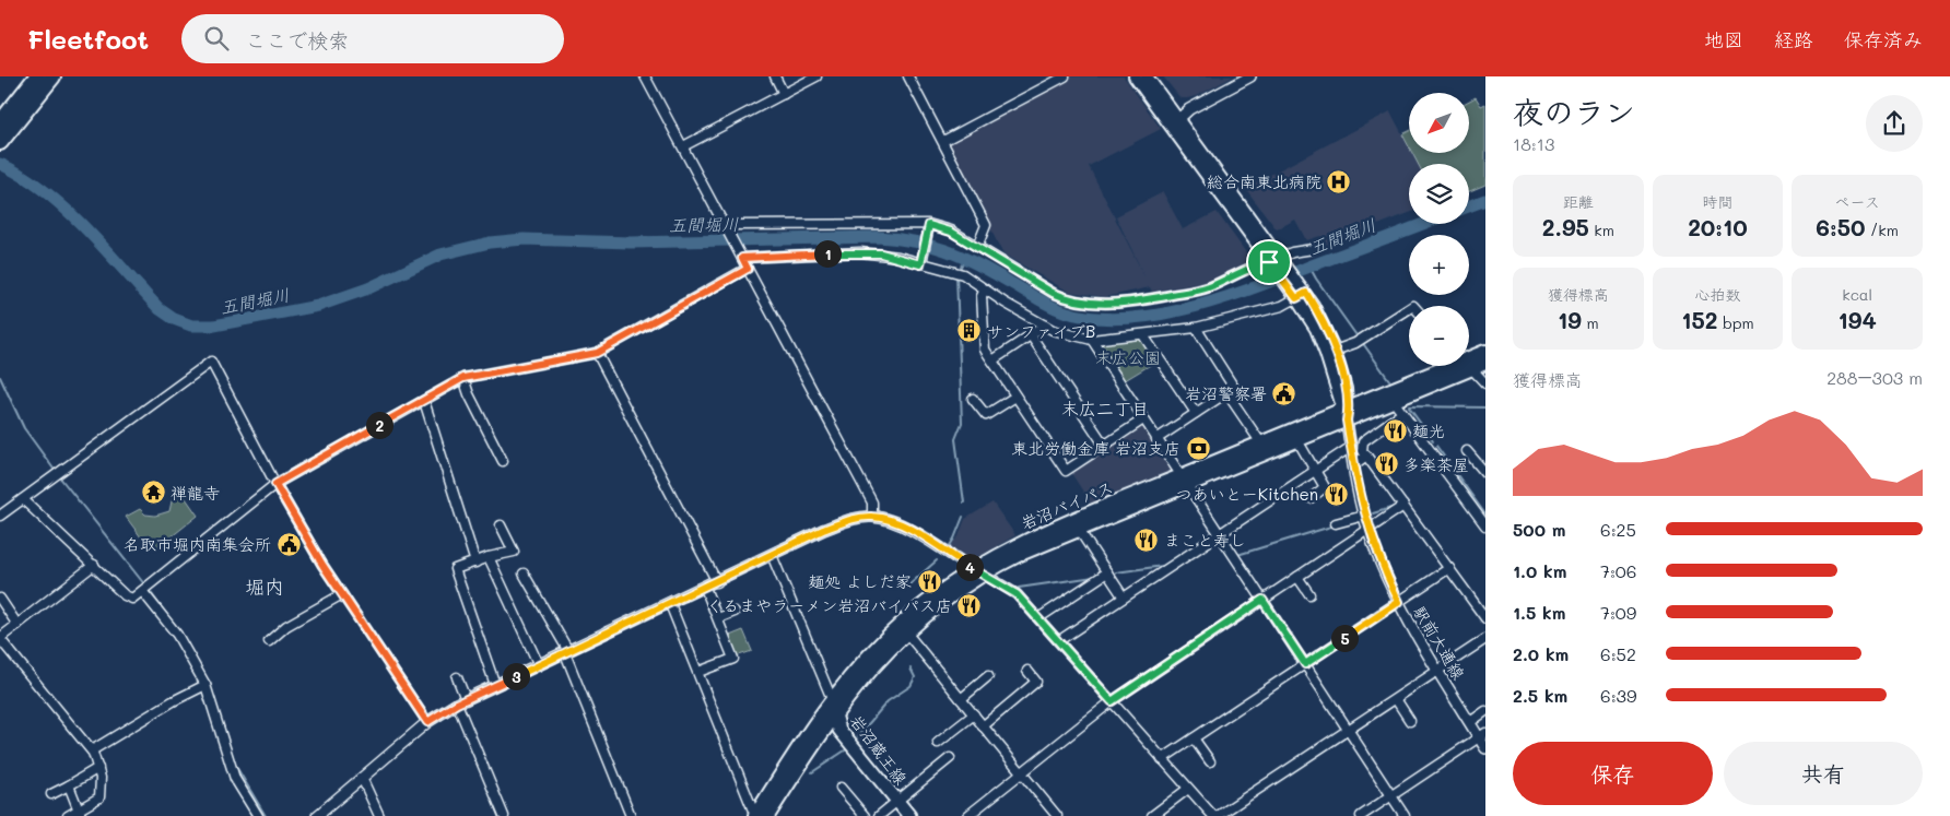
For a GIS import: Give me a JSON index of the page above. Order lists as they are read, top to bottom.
{
  "streets": {
    "highway": ["岩沼バイパス"],
    "main road": ["岩沼蔵王線"],
    "street": ["駅前大通線"]
  },
  "crossings": [
    ["岩沼バイパス", "駅前大通線"],
    ["岩沼バイパス", "岩沼蔵王線"]
  ],
  "districts": ["末広二丁目", "堀内"],
  "water": ["五間堀川"],
  "parks": ["末広公園"],
  "places": {
    "hospital": ["総合南東北病院"],
    "building": ["サンファイブB"],
    "public building": ["岩沼警察署", "名取市堀内南集会所"],
    "restaurant": [
      "麺光",
      "多楽茶屋",
      "つあいとーKitchen",
      "まこと寿し",
      "麺処 よしだ家",
      "くるまやラーメン岩沼バイパス店"
    ],
    "bank": ["東北労働金庫 岩沼支店"],
    "temple": ["禅龍寺"]
  },
  "north": "bottom left",
  "page": {
    "header": "Fleetfoot",
    "search": "ここで検索",
    "nav": ["地図", "経路", "保存済み"],
    "heading": ["夜のラン", "18:13"],
    "map_buttons": ["+", "−"],
    "stats": [
      ["距離", "2.95 km"],
      ["時間", "20:10"],
      ["ペース", "6:50 /km"],
      ["獲得標高", "19 m"],
      ["心拍数", "152 bpm"],
      ["kcal", "194"]
    ],
    "pins": [
      "1",
      "2",
      "4",
      "5",
      "3"
    ],
    "chart": ["獲得標高", "288–303 m"],
    "list": [
      {
        "name": "500 m",
        "note": "6:25"
      },
      {
        "name": "1.0 km",
        "note": "7:06"
      },
      {
        "name": "1.5 km",
        "note": "7:09"
      },
      {
        "name": "2.0 km",
        "note": "6:52"
      },
      {
        "name": "2.5 km",
        "note": "6:39"
      }
    ],
    "buttons": ["保存", "共有"]
  }
}
